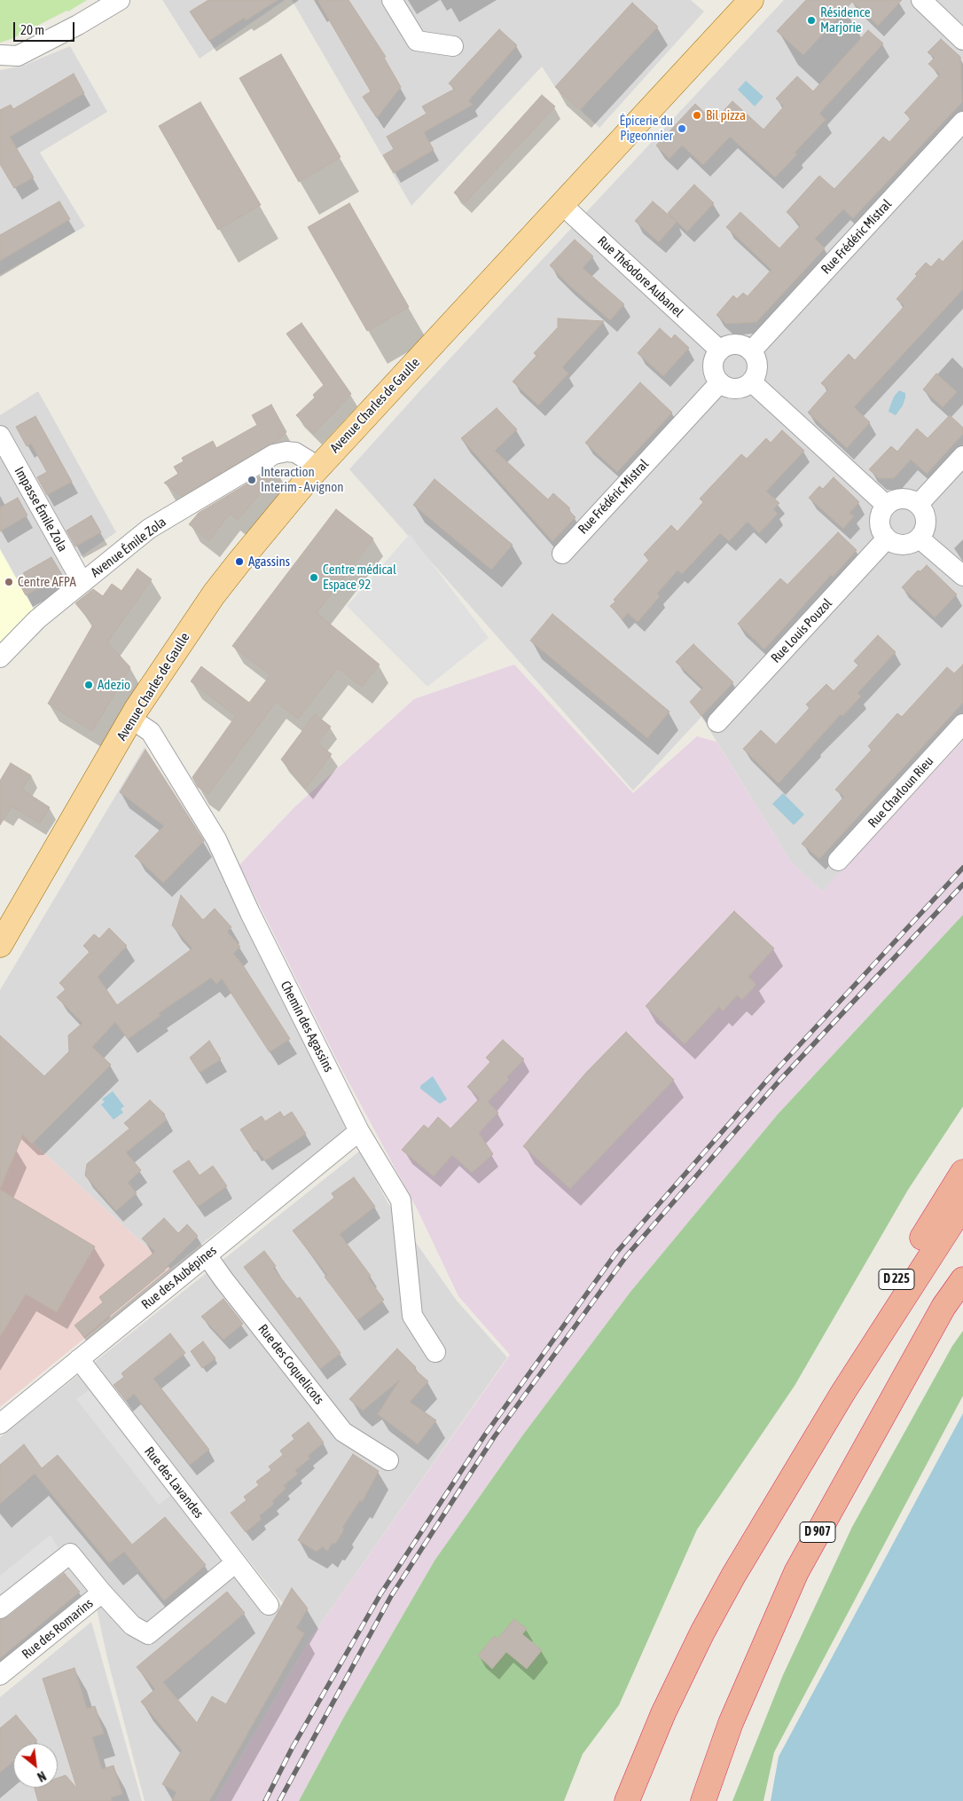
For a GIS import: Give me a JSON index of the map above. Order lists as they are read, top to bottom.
{
  "streets": {
    "highway": ["D 225", "D 907"],
    "main road": ["Avenue Charles de Gaulle"],
    "street": [
      "Rue Frédéric Mistral",
      "Rue Théodore Aubanel",
      "Impasse Émile Zola",
      "Avenue Émile Zola",
      "Rue Louis Pouzol",
      "Rue Charloun Rieu",
      "Chemin des Agassins",
      "Rue des Aubépines",
      "Rue des Coquelicots",
      "Rue des Lavandes",
      "Rue des Romarins"
    ]
  },
  "crossings": [
    ["Rue Frédéric Mistral", "Rue Théodore Aubanel"],
    ["Rue Théodore Aubanel", "Avenue Charles de Gaulle"],
    ["Avenue Charles de Gaulle", "Avenue Émile Zola"],
    ["Avenue Charles de Gaulle", "Chemin des Agassins"],
    ["Impasse Émile Zola", "Avenue Émile Zola"],
    ["Chemin des Agassins", "Rue des Aubépines"],
    ["Rue des Aubépines", "Rue des Coquelicots"],
    ["Rue des Aubépines", "Rue des Lavandes"],
    ["Rue des Lavandes", "Rue des Romarins"]
  ],
  "places": [
    "Résidence Marjorie",
    "Bil pizza",
    "Épicerie du Pigeonnier",
    "Interaction Interim - Avignon",
    "Agassins",
    "Centre médical Espace 92",
    "Centre AFPA",
    "Adezio"
  ],
  "scale_bar": "20 m",
  "north": "bottom right"
}
